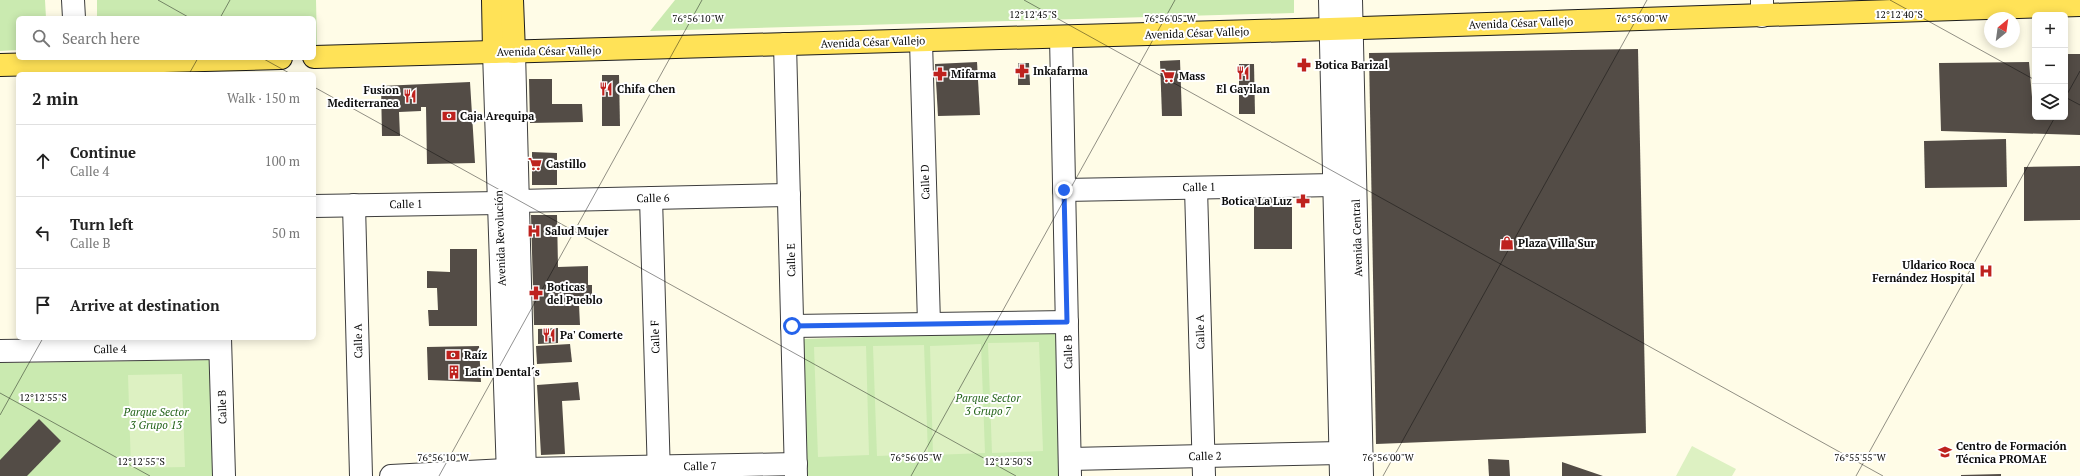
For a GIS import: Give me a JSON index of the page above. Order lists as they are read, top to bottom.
{
  "streets": {
    "main road": ["Avenida César Vallejo", "Avenida Revolución"],
    "street": [
      "Calle D",
      "Calle 1",
      "Calle 6",
      "Avenida Central",
      "Calle E",
      "Calle A",
      "Calle F",
      "Calle 4",
      "Calle B",
      "Calle 2",
      "Calle 7"
    ]
  },
  "crossings": [
    ["Avenida César Vallejo", "Calle D"],
    ["Avenida César Vallejo", "Avenida Revolución"],
    ["Avenida César Vallejo", "Avenida Central"],
    ["Avenida César Vallejo", "Calle E"],
    ["Avenida César Vallejo", "Calle B"],
    ["Calle 1", "Calle 6"],
    ["Calle 1", "Avenida Revolución"],
    ["Calle 1", "Avenida Central"],
    ["Calle 1", "Calle A"],
    ["Calle 1", "Calle B"],
    ["Calle 6", "Avenida Revolución"],
    ["Calle 6", "Calle E"],
    ["Calle 6", "Calle F"],
    ["Avenida Revolución", "Calle 7"],
    ["Avenida Central", "Calle 2"],
    ["Calle E", "Calle 7"],
    ["Calle A", "Calle 2"],
    ["Calle F", "Calle 7"],
    ["Calle 4", "Calle B"],
    ["Calle B", "Calle 2"]
  ],
  "parks": ["Parque Sector 3 Grupo 7", "Parque Sector 3 Grupo 13"],
  "places": {
    "pharmacy": [
      "Botica Barizal",
      "Inkafarma",
      "Mifarma",
      "Botica La Luz",
      "Boticas del Pueblo"
    ],
    "restaurant": [
      "El Gayilan",
      "Chifa Chen",
      "Fusion Mediterranea",
      "Pa' Comerte"
    ],
    "supermarket": ["Mass", "Castillo"],
    "bank": ["Caja Arequipa", "Raíz"],
    "hospital": ["Salud Mujer", "Uldarico Roca Fernández Hospital"],
    "shop": ["Plaza Villa Sur"],
    "building": ["Latin Dental´s"],
    "school or university": ["Centro de Formación Técnica PROMAE"]
  },
  "north": "top right",
  "page": {
    "map_buttons": ["+", "−"],
    "search": "Search here",
    "heading": ["2 min", "Walk · 150 m"],
    "list": [
      ["Continue", "Calle 4", "100 m"],
      ["Turn left", "Calle B", "50 m"],
      "Arrive at destination"
    ]
  },
  "coordinates": [
    "12°12'40\"S",
    "12°12'45\"S",
    "76°56'00\"W",
    "76°56'10\"W",
    "76°56'05\"W",
    "12°12'55\"S",
    "76°55'55\"W",
    "12°12'50\"S"
  ]
}
